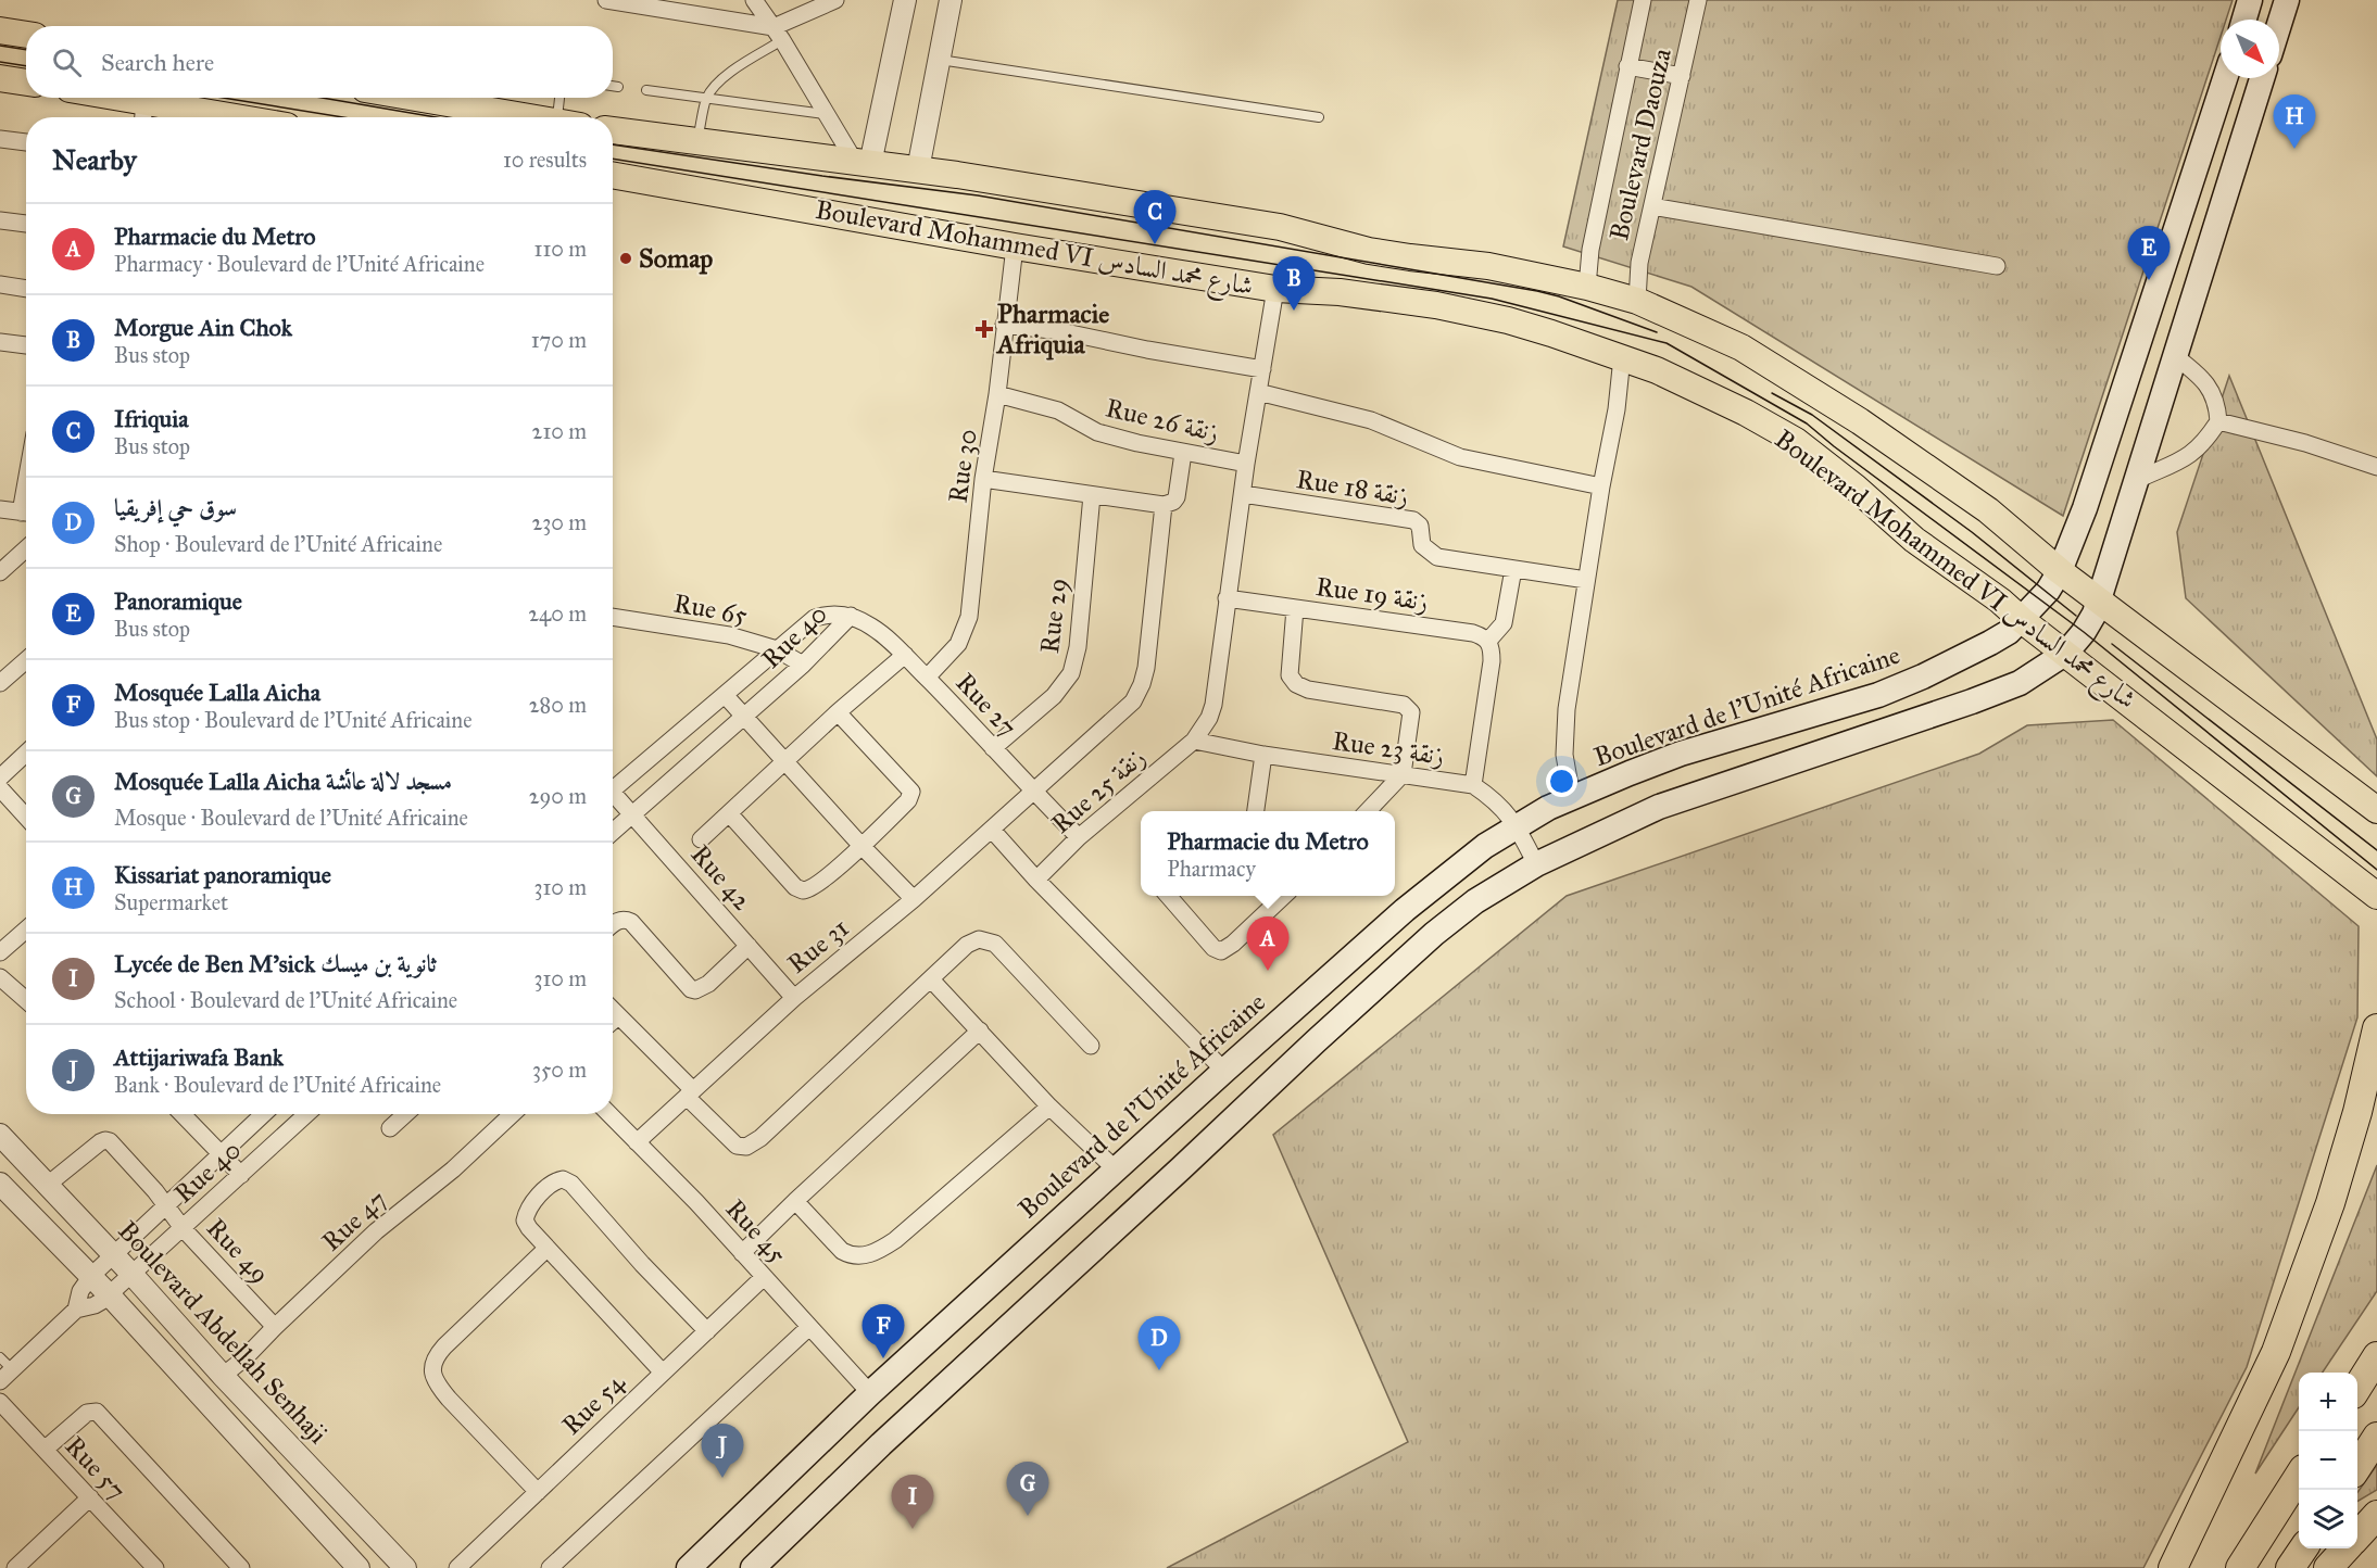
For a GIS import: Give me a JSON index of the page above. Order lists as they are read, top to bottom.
{
  "streets": {
    "main road": ["Boulevard Mohammed VI شارع محمد السادس", "Boulevard de l'Unité Africaine"],
    "street": [
      "Boulevard Daouza",
      "Rue 26 زنقة",
      "Rue 30",
      "Rue 18 زنقة",
      "Rue 19 زنقة",
      "Rue 65",
      "Rue 29",
      "Rue 40",
      "Rue 27",
      "Rue 23 زنقة",
      "Rue 25 زنقة",
      "Rue 42",
      "Rue 31",
      "Rue 47",
      "Rue 45",
      "Rue 49",
      "Boulevard Abdellah Senhaji",
      "Rue 54",
      "Rue 57"
    ]
  },
  "crossings": [
    ["Boulevard Daouza", "Boulevard Mohammed VI شارع محمد السادس"],
    ["Boulevard Mohammed VI شارع محمد السادس", "Rue 30"],
    ["Boulevard Mohammed VI شارع محمد السادس", "Boulevard de l'Unité Africaine"],
    ["Boulevard Mohammed VI شارع محمد السادس", "Rue 25 زنقة"],
    ["Rue 26 زنقة", "Rue 30"],
    ["Rue 26 زنقة", "Rue 25 زنقة"],
    ["Rue 30", "Rue 27"],
    ["Rue 18 زنقة", "Rue 25 زنقة"],
    ["Rue 19 زنقة", "Rue 25 زنقة"],
    ["Rue 65", "Rue 40"],
    ["Rue 29", "Rue 27"],
    ["Rue 40", "Rue 27"],
    ["Rue 40", "Rue 42"],
    ["Rue 40", "Rue 49"],
    ["Rue 40", "Boulevard Abdellah Senhaji"],
    ["Rue 27", "Rue 25 زنقة"],
    ["Rue 27", "Rue 31"],
    ["Boulevard de l'Unité Africaine", "Rue 23 زنقة"],
    ["Boulevard de l'Unité Africaine", "Rue 45"],
    ["Rue 23 زنقة", "Rue 25 زنقة"],
    ["Rue 42", "Rue 31"],
    ["Rue 31", "Rue 45"],
    ["Rue 47", "Rue 49"],
    ["Rue 47", "Boulevard Abdellah Senhaji"],
    ["Rue 45", "Rue 54"],
    ["Rue 49", "Boulevard Abdellah Senhaji"]
  ],
  "places": {
    "other": ["Somap"],
    "health": ["Pharmacie Afriquia"]
  },
  "north": "bottom right",
  "page": {
    "search": "Search here",
    "pins": [
      "H",
      "C",
      "E",
      "B",
      "A",
      "F",
      "D",
      "J",
      "G",
      "I"
    ],
    "heading": ["Nearby", "10 results"],
    "list": [
      {
        "mark": "A",
        "name": "Pharmacie du Metro",
        "note": "Pharmacy · Boulevard de l'Unité Africaine",
        "value": "110 m"
      },
      {
        "mark": "B",
        "name": "Morgue Ain Chok",
        "note": "Bus stop",
        "value": "170 m"
      },
      {
        "mark": "C",
        "name": "Ifriquia",
        "note": "Bus stop",
        "value": "210 m"
      },
      {
        "mark": "D",
        "name": "سوق حي إفريقيا",
        "note": "Shop · Boulevard de l'Unité Africaine",
        "value": "230 m"
      },
      {
        "mark": "E",
        "name": "Panoramique",
        "note": "Bus stop",
        "value": "240 m"
      },
      {
        "mark": "F",
        "name": "Mosquée Lalla Aicha",
        "note": "Bus stop · Boulevard de l'Unité Africaine",
        "value": "280 m"
      },
      {
        "mark": "G",
        "name": "Mosquée Lalla Aicha مسجد لالة عائشة",
        "note": "Mosque · Boulevard de l'Unité Africaine",
        "value": "290 m"
      },
      {
        "mark": "H",
        "name": "Kissariat panoramique",
        "note": "Supermarket",
        "value": "310 m"
      },
      {
        "mark": "I",
        "name": "Lycée de Ben M'sick ثانوية بن ميسك",
        "note": "School · Boulevard de l'Unité Africaine",
        "value": "310 m"
      },
      {
        "mark": "J",
        "name": "Attijariwafa Bank",
        "note": "Bank · Boulevard de l'Unité Africaine",
        "value": "350 m"
      }
    ],
    "popup": ["Pharmacie du Metro", "Pharmacy"],
    "map_buttons": ["+", "−"]
  }
}
